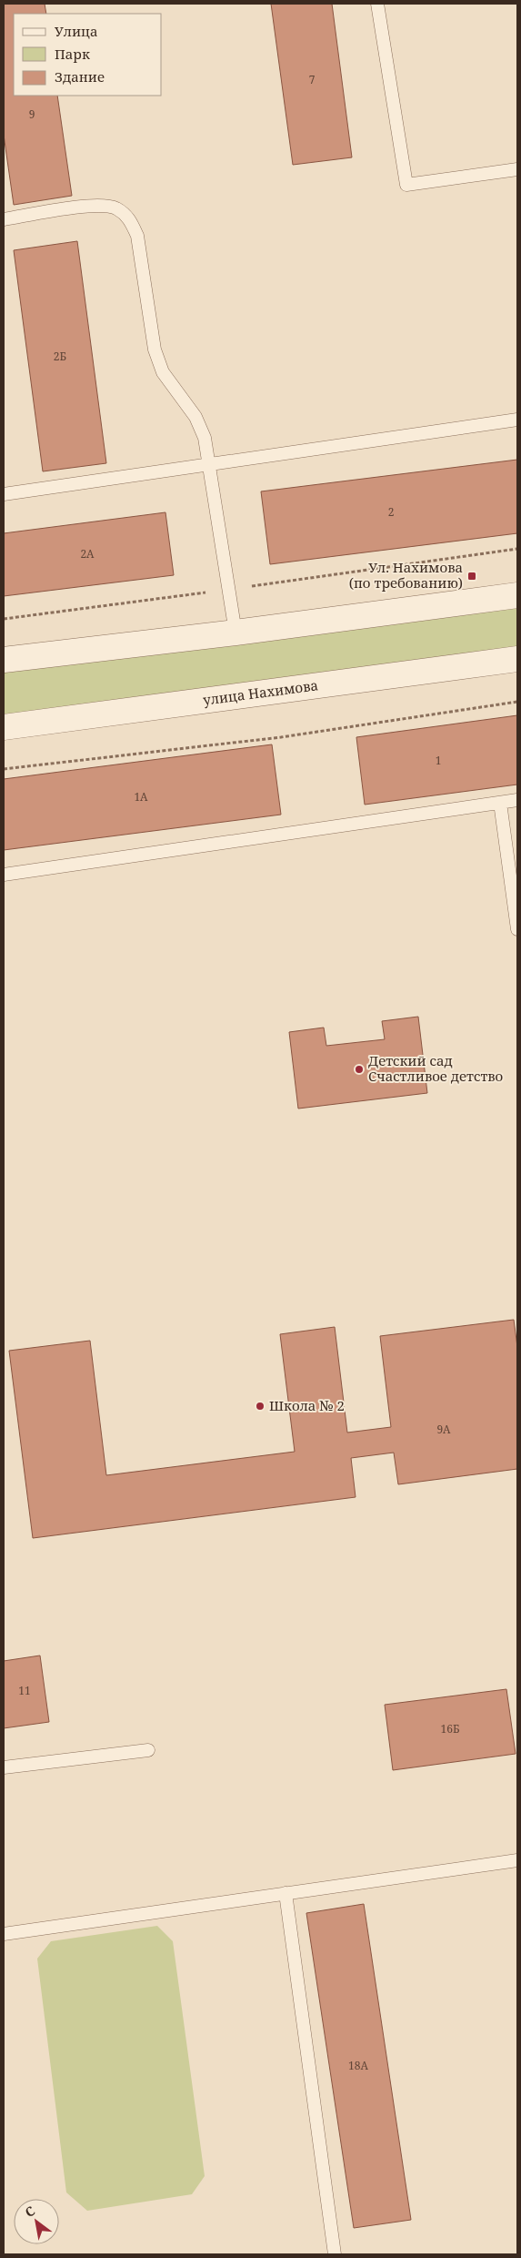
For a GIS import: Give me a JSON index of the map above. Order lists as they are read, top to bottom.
{
  "streets": {
    "street": ["улица Нахимова"]
  },
  "places": {
    "transit": ["Ул. Нахимова (по требованию)"],
    "other": ["Детский сад Счастливое детство", "Школа № 2"]
  },
  "house_numbers": [
    "7",
    "9",
    "2Б",
    "2",
    "2А",
    "1",
    "1А",
    "9А",
    "11",
    "16Б",
    "18А"
  ],
  "legend": ["Улица", "Парк", "Здание"],
  "north": "top left"
}
